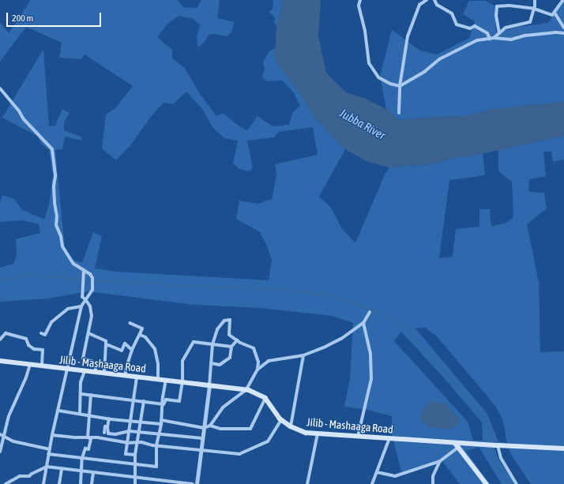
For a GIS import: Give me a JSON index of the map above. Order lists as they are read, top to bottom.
{
  "streets": {
    "main road": ["Jilib - Mashaaga Road"]
  },
  "water": ["Jubba River"],
  "scale_bar": "200 m"
}
